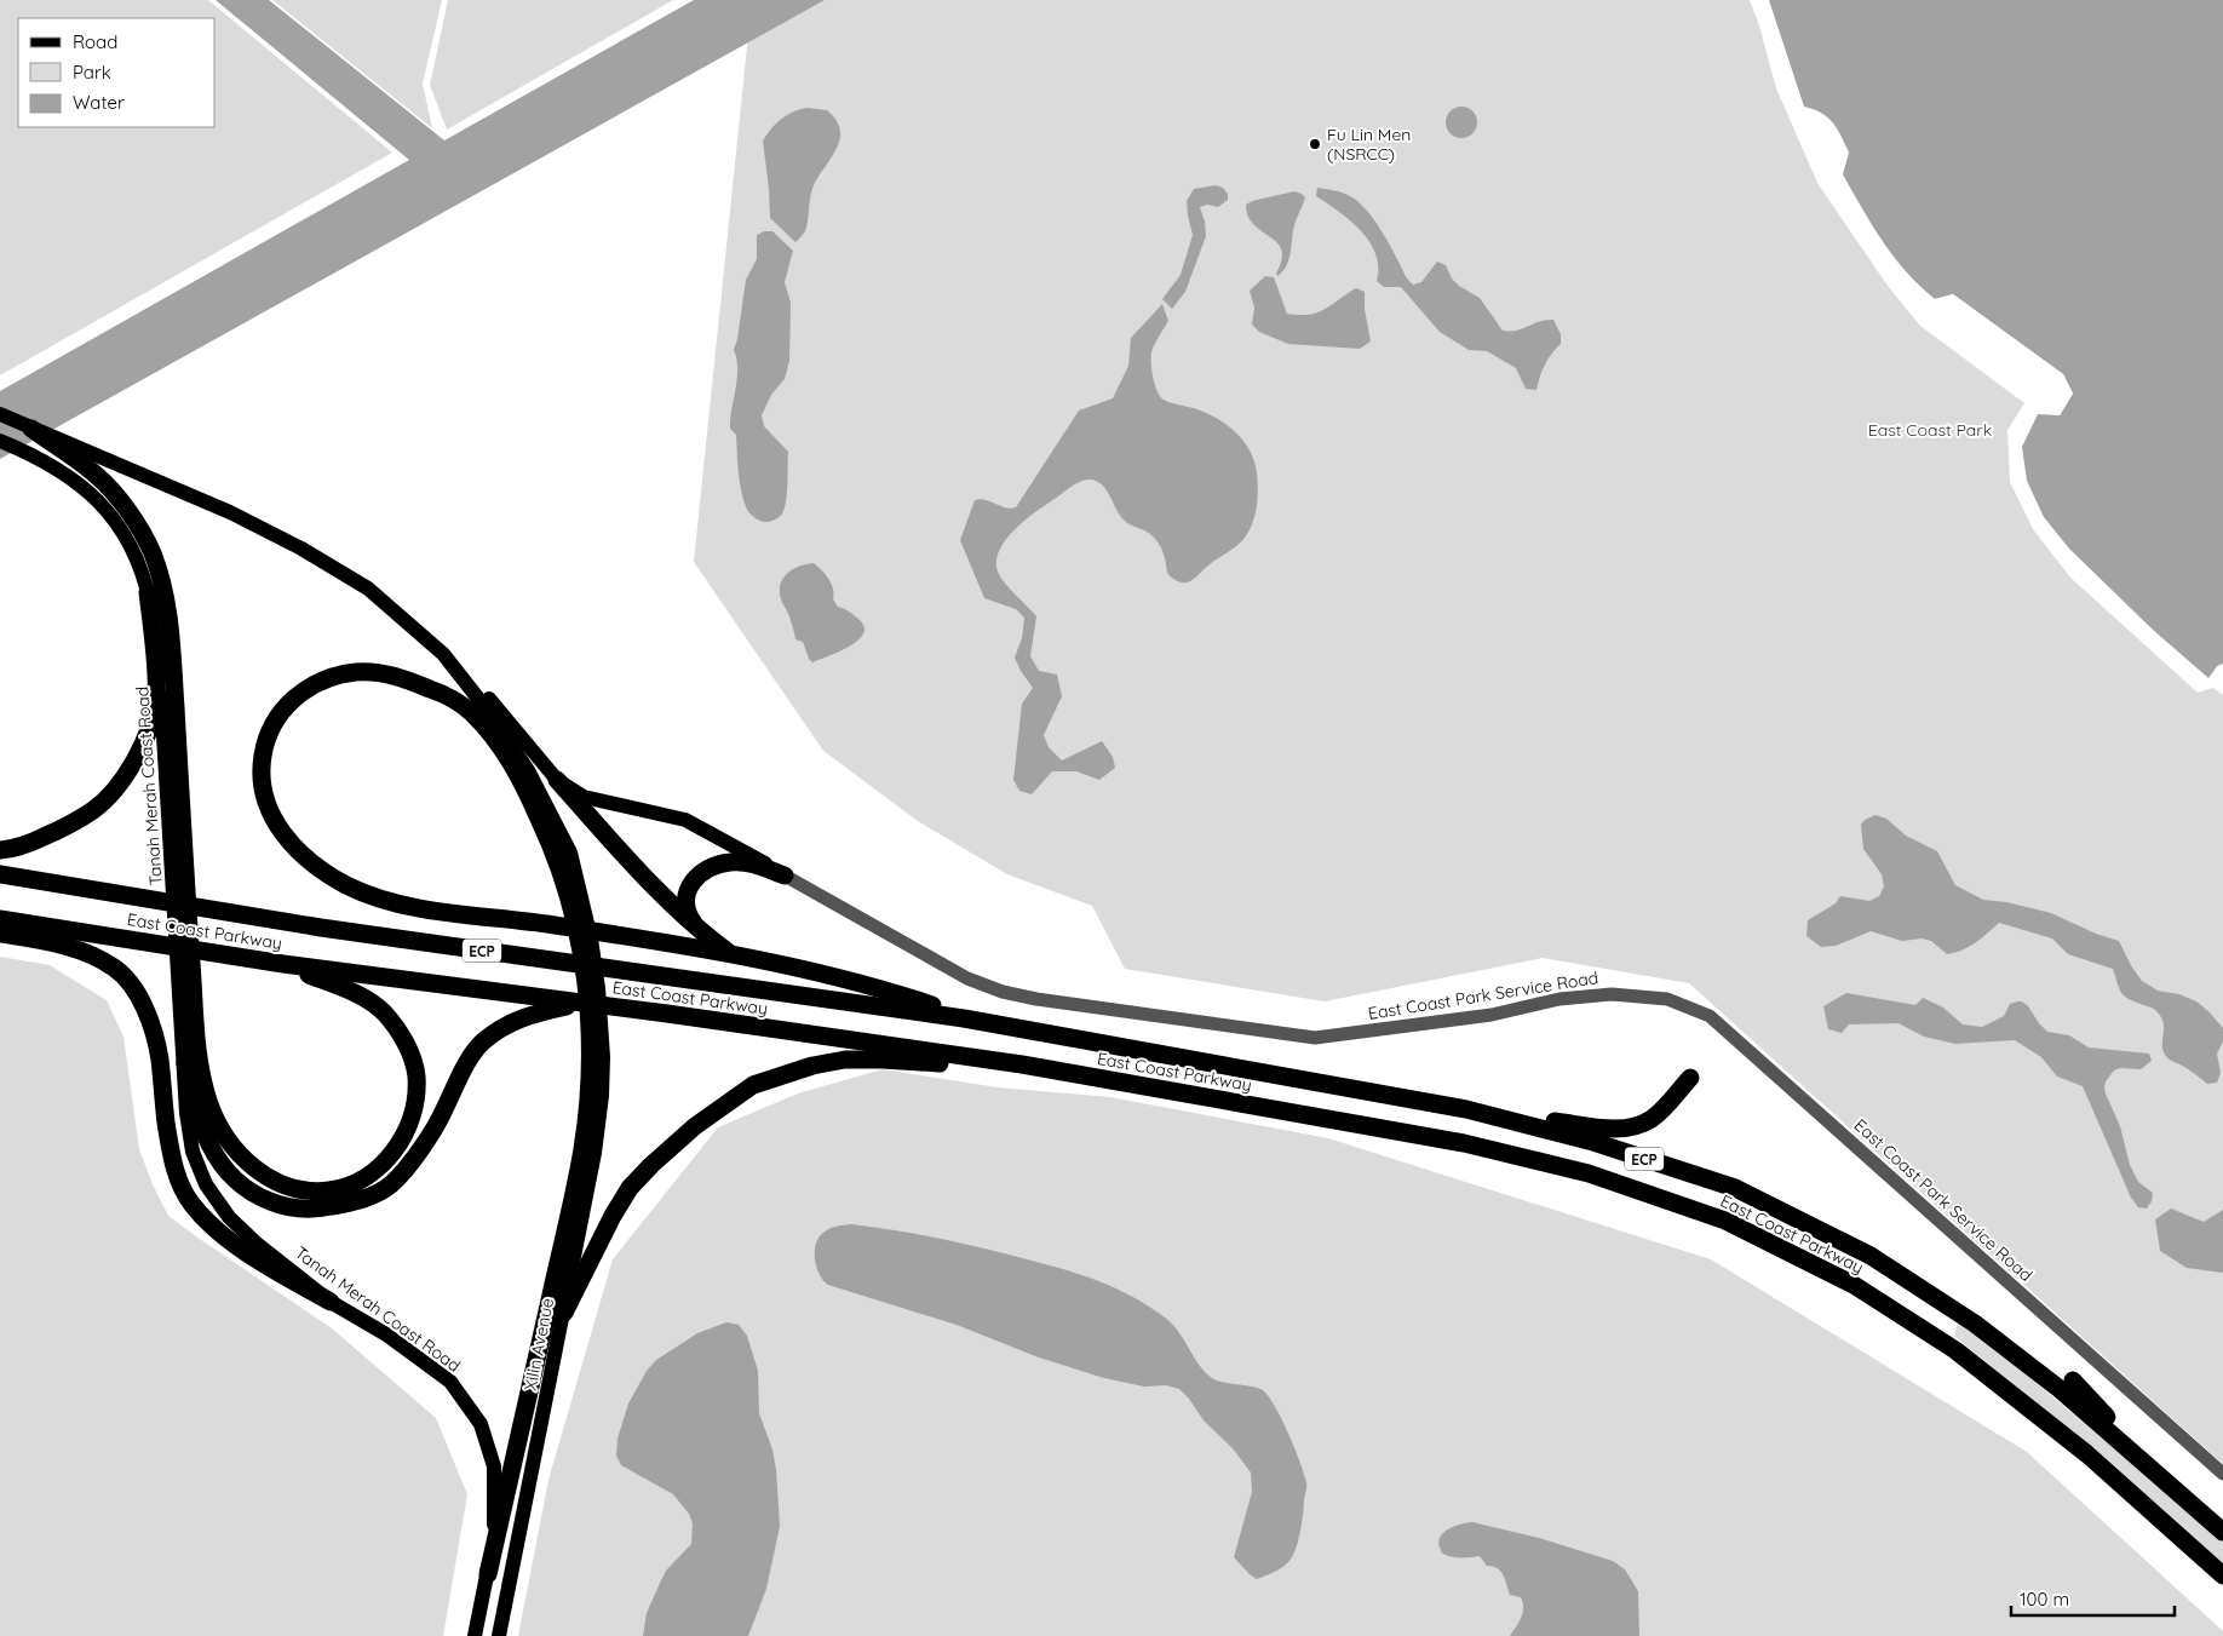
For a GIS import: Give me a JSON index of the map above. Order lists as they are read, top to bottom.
{
  "streets": {
    "highway": ["East Coast Parkway", "ECP"],
    "main road": ["Tanah Merah Coast Road", "Xilin Avenue"],
    "street": ["East Coast Park Service Road"]
  },
  "parks": ["East Coast Park"],
  "places": ["Fu Lin Men (NSRCC)"],
  "legend": ["Road", "Park", "Water"],
  "scale_bar": "100 m"
}
